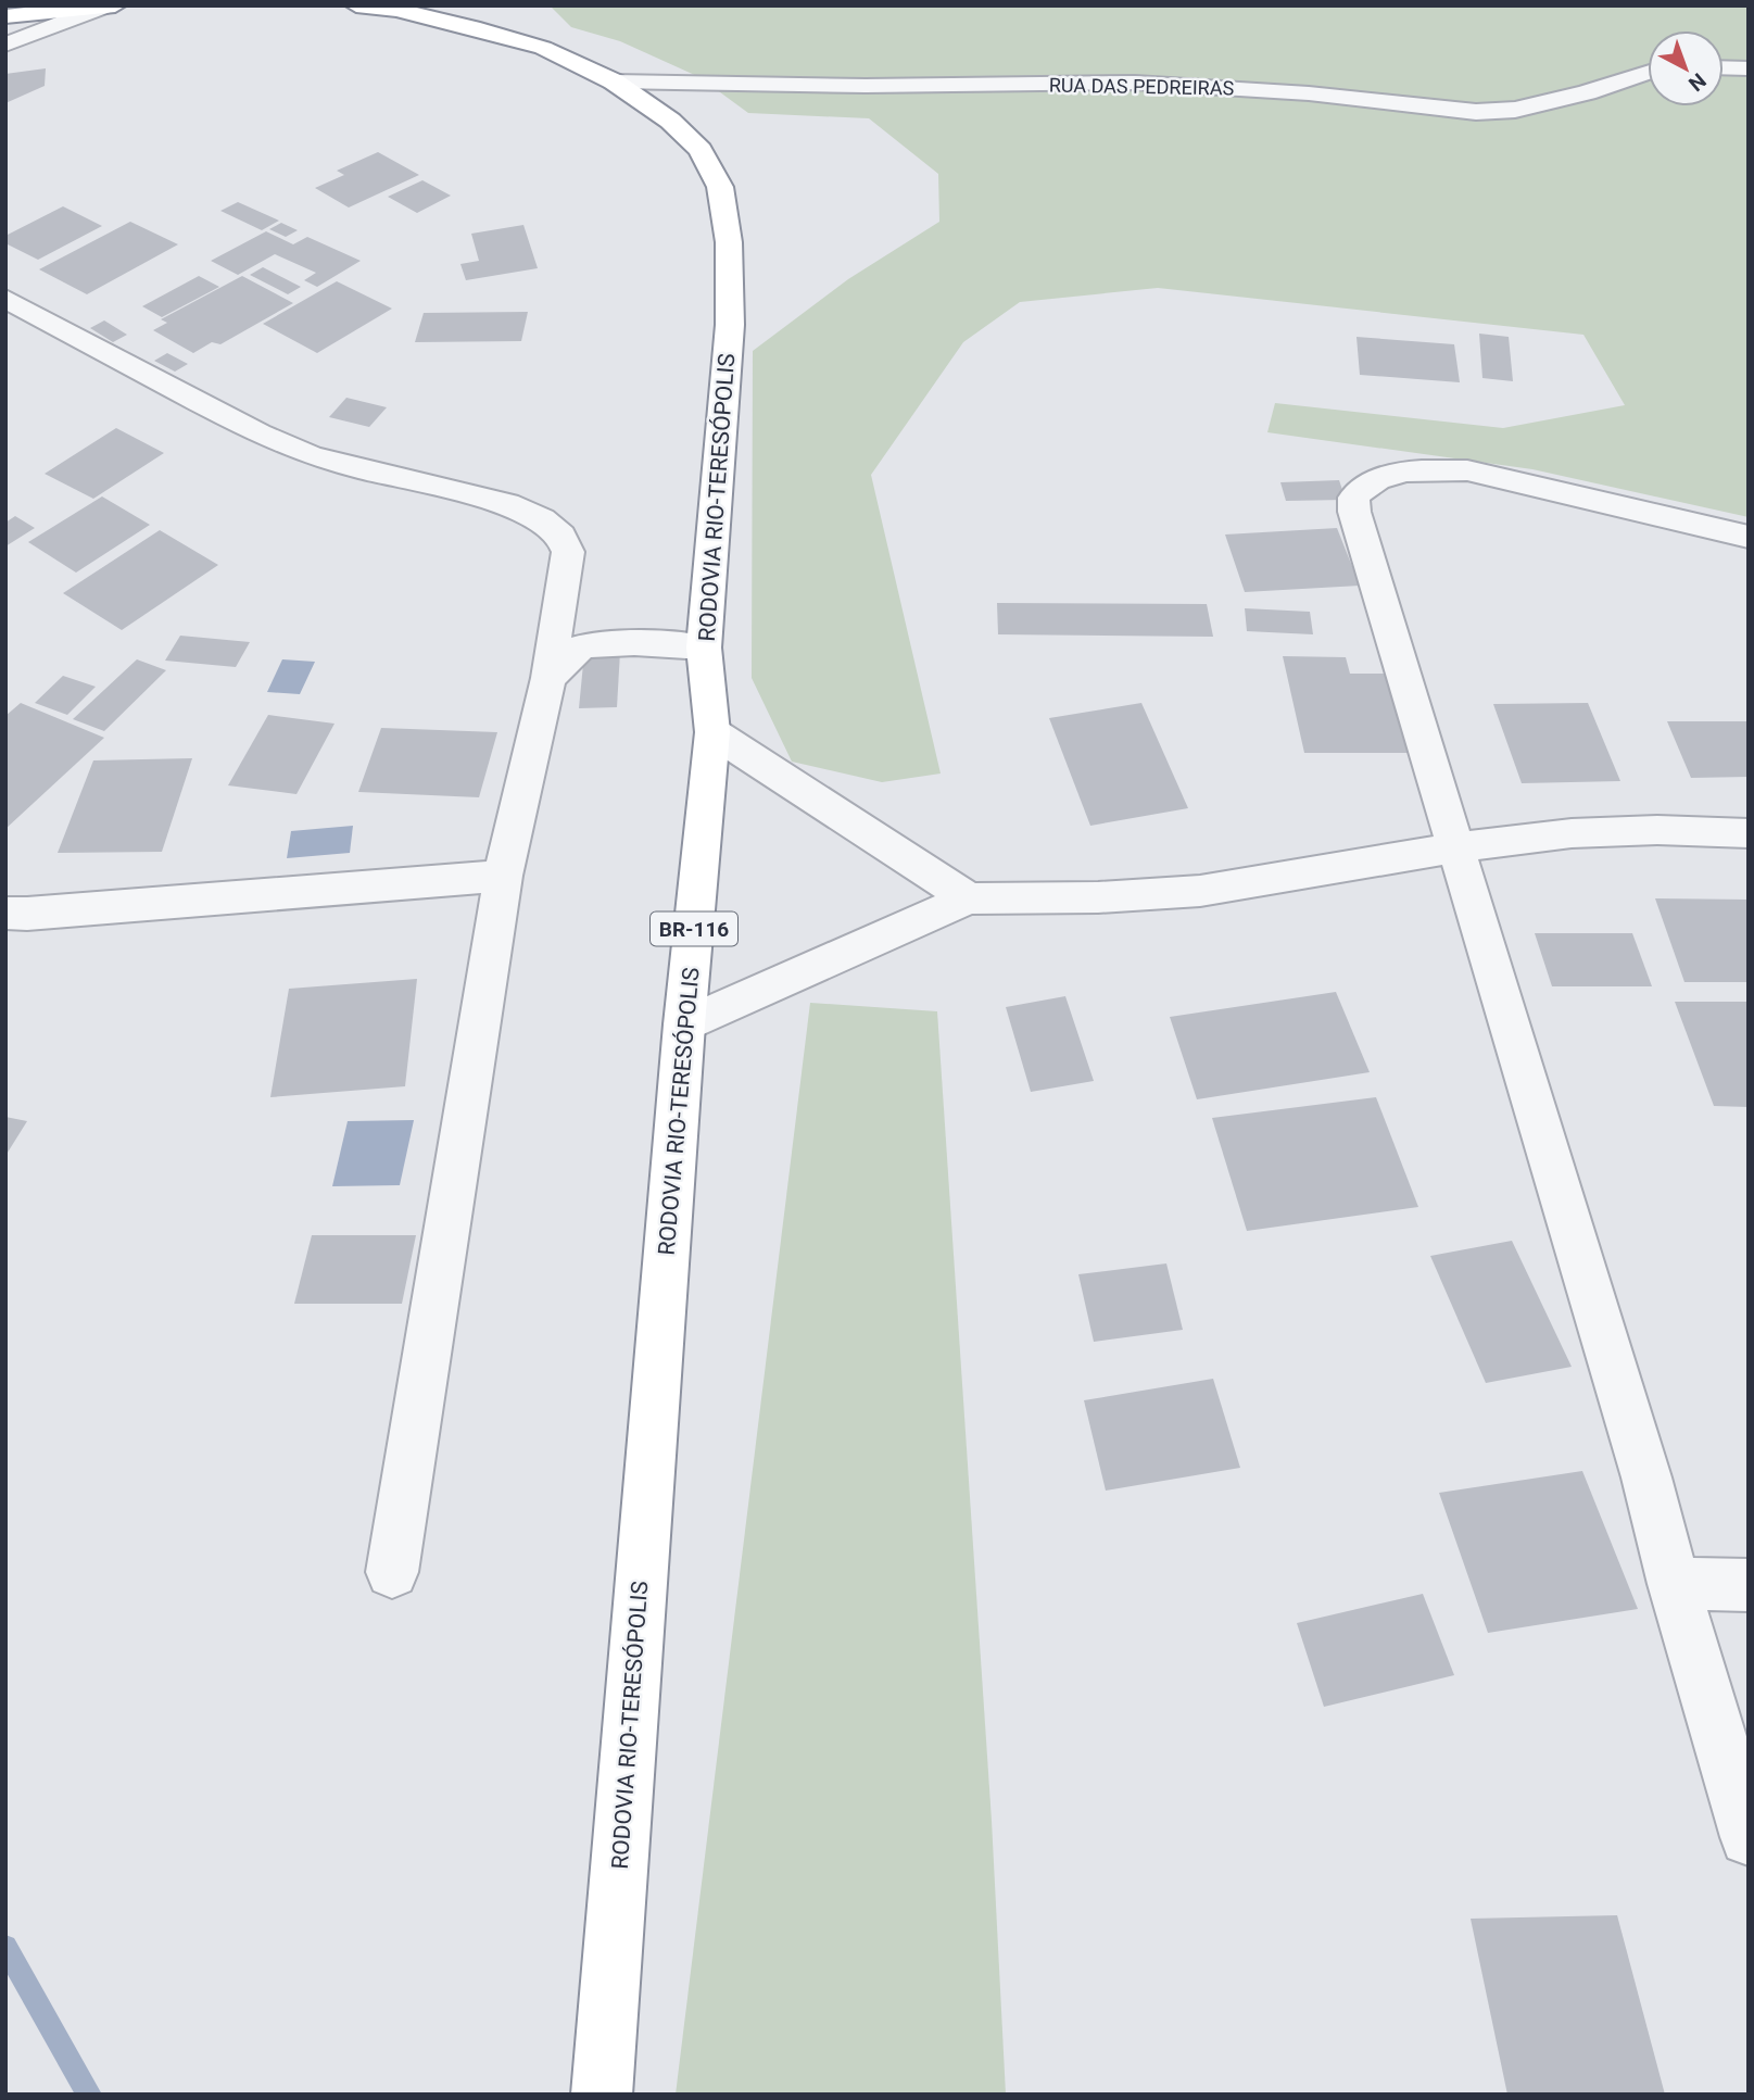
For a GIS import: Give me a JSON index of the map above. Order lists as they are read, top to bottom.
{
  "streets": {
    "highway": ["RODOVIA RIO-TERESÓPOLIS", "BR-116"],
    "street": ["RUA DAS PEDREIRAS"]
  },
  "crossings": [
    ["RUA DAS PEDREIRAS", "RODOVIA RIO-TERESÓPOLIS"]
  ],
  "north": "bottom right"
}
